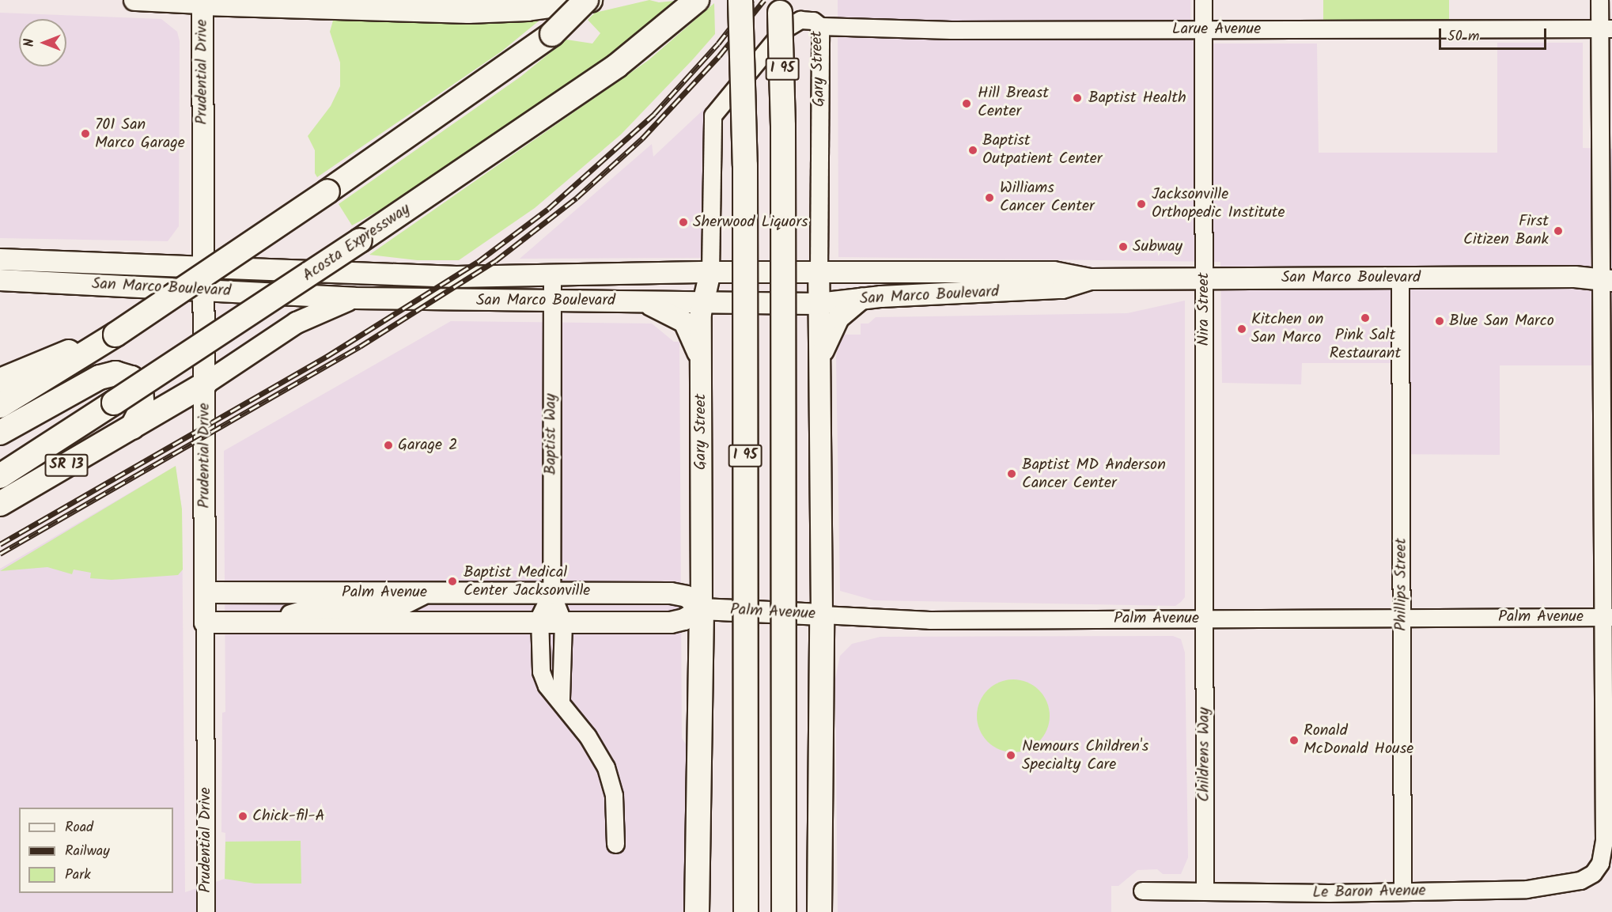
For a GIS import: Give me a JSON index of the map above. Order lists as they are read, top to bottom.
{
  "streets": {
    "highway": ["I 95", "Acosta Expressway", "SR 13"],
    "main road": [
      "Gary Street",
      "Prudential Drive",
      "San Marco Boulevard",
      "Palm Avenue"
    ],
    "street": [
      "Larue Avenue",
      "Nira Street",
      "Baptist Way",
      "Phillips Street",
      "Childrens Way",
      "Le Baron Avenue"
    ]
  },
  "crossings": [
    ["Larue Avenue", "Gary Street"],
    ["Larue Avenue", "Nira Street"],
    ["Gary Street", "San Marco Boulevard"],
    ["Gary Street", "Palm Avenue"],
    ["Prudential Drive", "San Marco Boulevard"],
    ["Prudential Drive", "SR 13"],
    ["Prudential Drive", "Palm Avenue"],
    ["San Marco Boulevard", "Nira Street"],
    ["San Marco Boulevard", "Baptist Way"],
    ["San Marco Boulevard", "Phillips Street"],
    ["Nira Street", "Palm Avenue"],
    ["Nira Street", "Childrens Way"],
    ["Baptist Way", "Palm Avenue"],
    ["Phillips Street", "Palm Avenue"],
    ["Phillips Street", "Le Baron Avenue"],
    ["Palm Avenue", "Childrens Way"],
    ["Palm Avenue", "Le Baron Avenue"],
    ["Childrens Way", "Le Baron Avenue"]
  ],
  "places": [
    "Baptist Health",
    "Hill Breast Center",
    "701 San Marco Garage",
    "Baptist Outpatient Center",
    "Williams Cancer Center",
    "Jacksonville Orthopedic Institute",
    "Sherwood Liquors",
    "First Citizen Bank",
    "Subway",
    "Pink Salt Restaurant",
    "Blue San Marco",
    "Kitchen on San Marco",
    "Garage 2",
    "Baptist MD Anderson Cancer Center",
    "Baptist Medical Center Jacksonville",
    "Ronald McDonald House",
    "Nemours Children's Specialty Care",
    "Chick-fil-A"
  ],
  "legend": ["Road", "Railway", "Park"],
  "scale_bar": "50 m",
  "north": "left"
}
